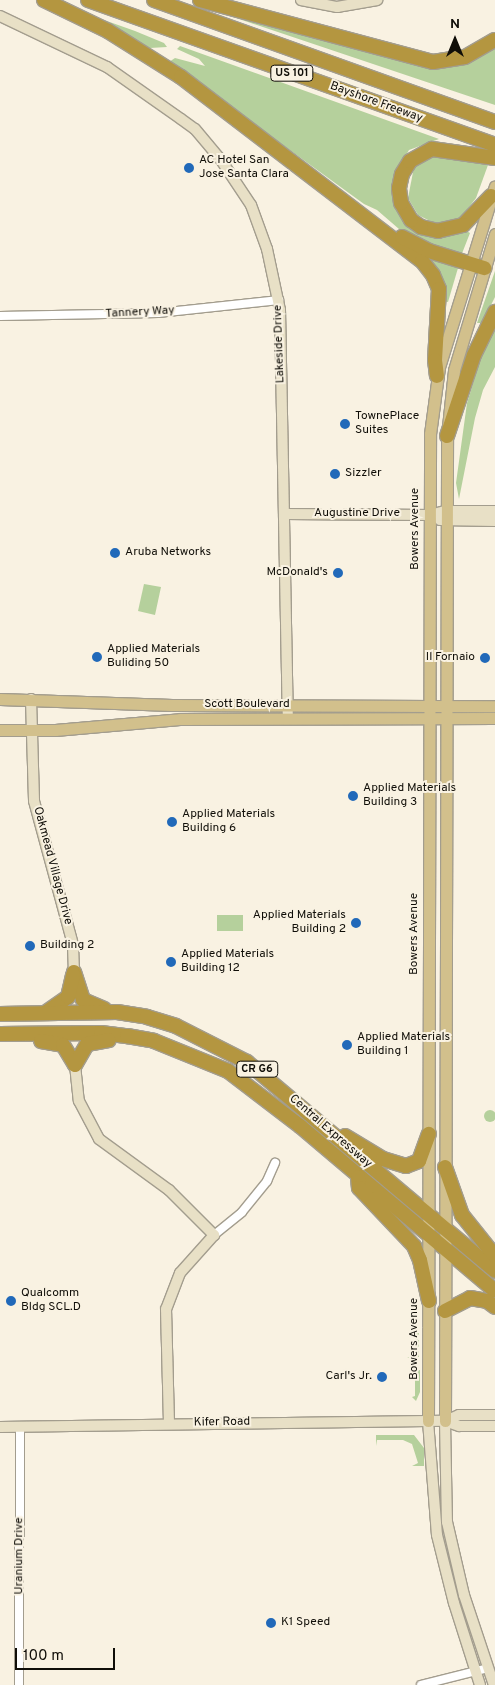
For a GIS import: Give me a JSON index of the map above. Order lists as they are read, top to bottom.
{
  "streets": {
    "highway": [
      "US 101",
      "Bayshore Freeway",
      "CR G6",
      "Central Expressway"
    ],
    "main road": ["Bowers Avenue", "Scott Boulevard"],
    "street": [
      "Tannery Way",
      "Lakeside Drive",
      "Augustine Drive",
      "Oakmead Village Drive",
      "Kifer Road",
      "Uranium Drive"
    ]
  },
  "crossings": [
    ["Tannery Way", "Lakeside Drive"],
    ["Lakeside Drive", "Augustine Drive"],
    ["Lakeside Drive", "Scott Boulevard"],
    ["Augustine Drive", "Bowers Avenue"],
    ["Bowers Avenue", "Scott Boulevard"],
    ["Bowers Avenue", "Central Expressway"],
    ["Bowers Avenue", "Kifer Road"],
    ["Scott Boulevard", "Oakmead Village Drive"],
    ["Kifer Road", "Uranium Drive"]
  ],
  "places": [
    "AC Hotel San Jose Santa Clara",
    "TownePlace Suites",
    "Sizzler",
    "Aruba Networks",
    "McDonald's",
    "Applied Materials Buliding 50",
    "Il Fornaio",
    "Applied Materials Building 3",
    "Applied Materials Building 6",
    "Applied Materials Building 2",
    "Building 2",
    "Applied Materials Building 12",
    "Applied Materials Building 1",
    "Qualcomm Bldg SCL.D",
    "Carl's Jr.",
    "K1 Speed"
  ],
  "scale_bar": "100 m",
  "north": "top"
}
